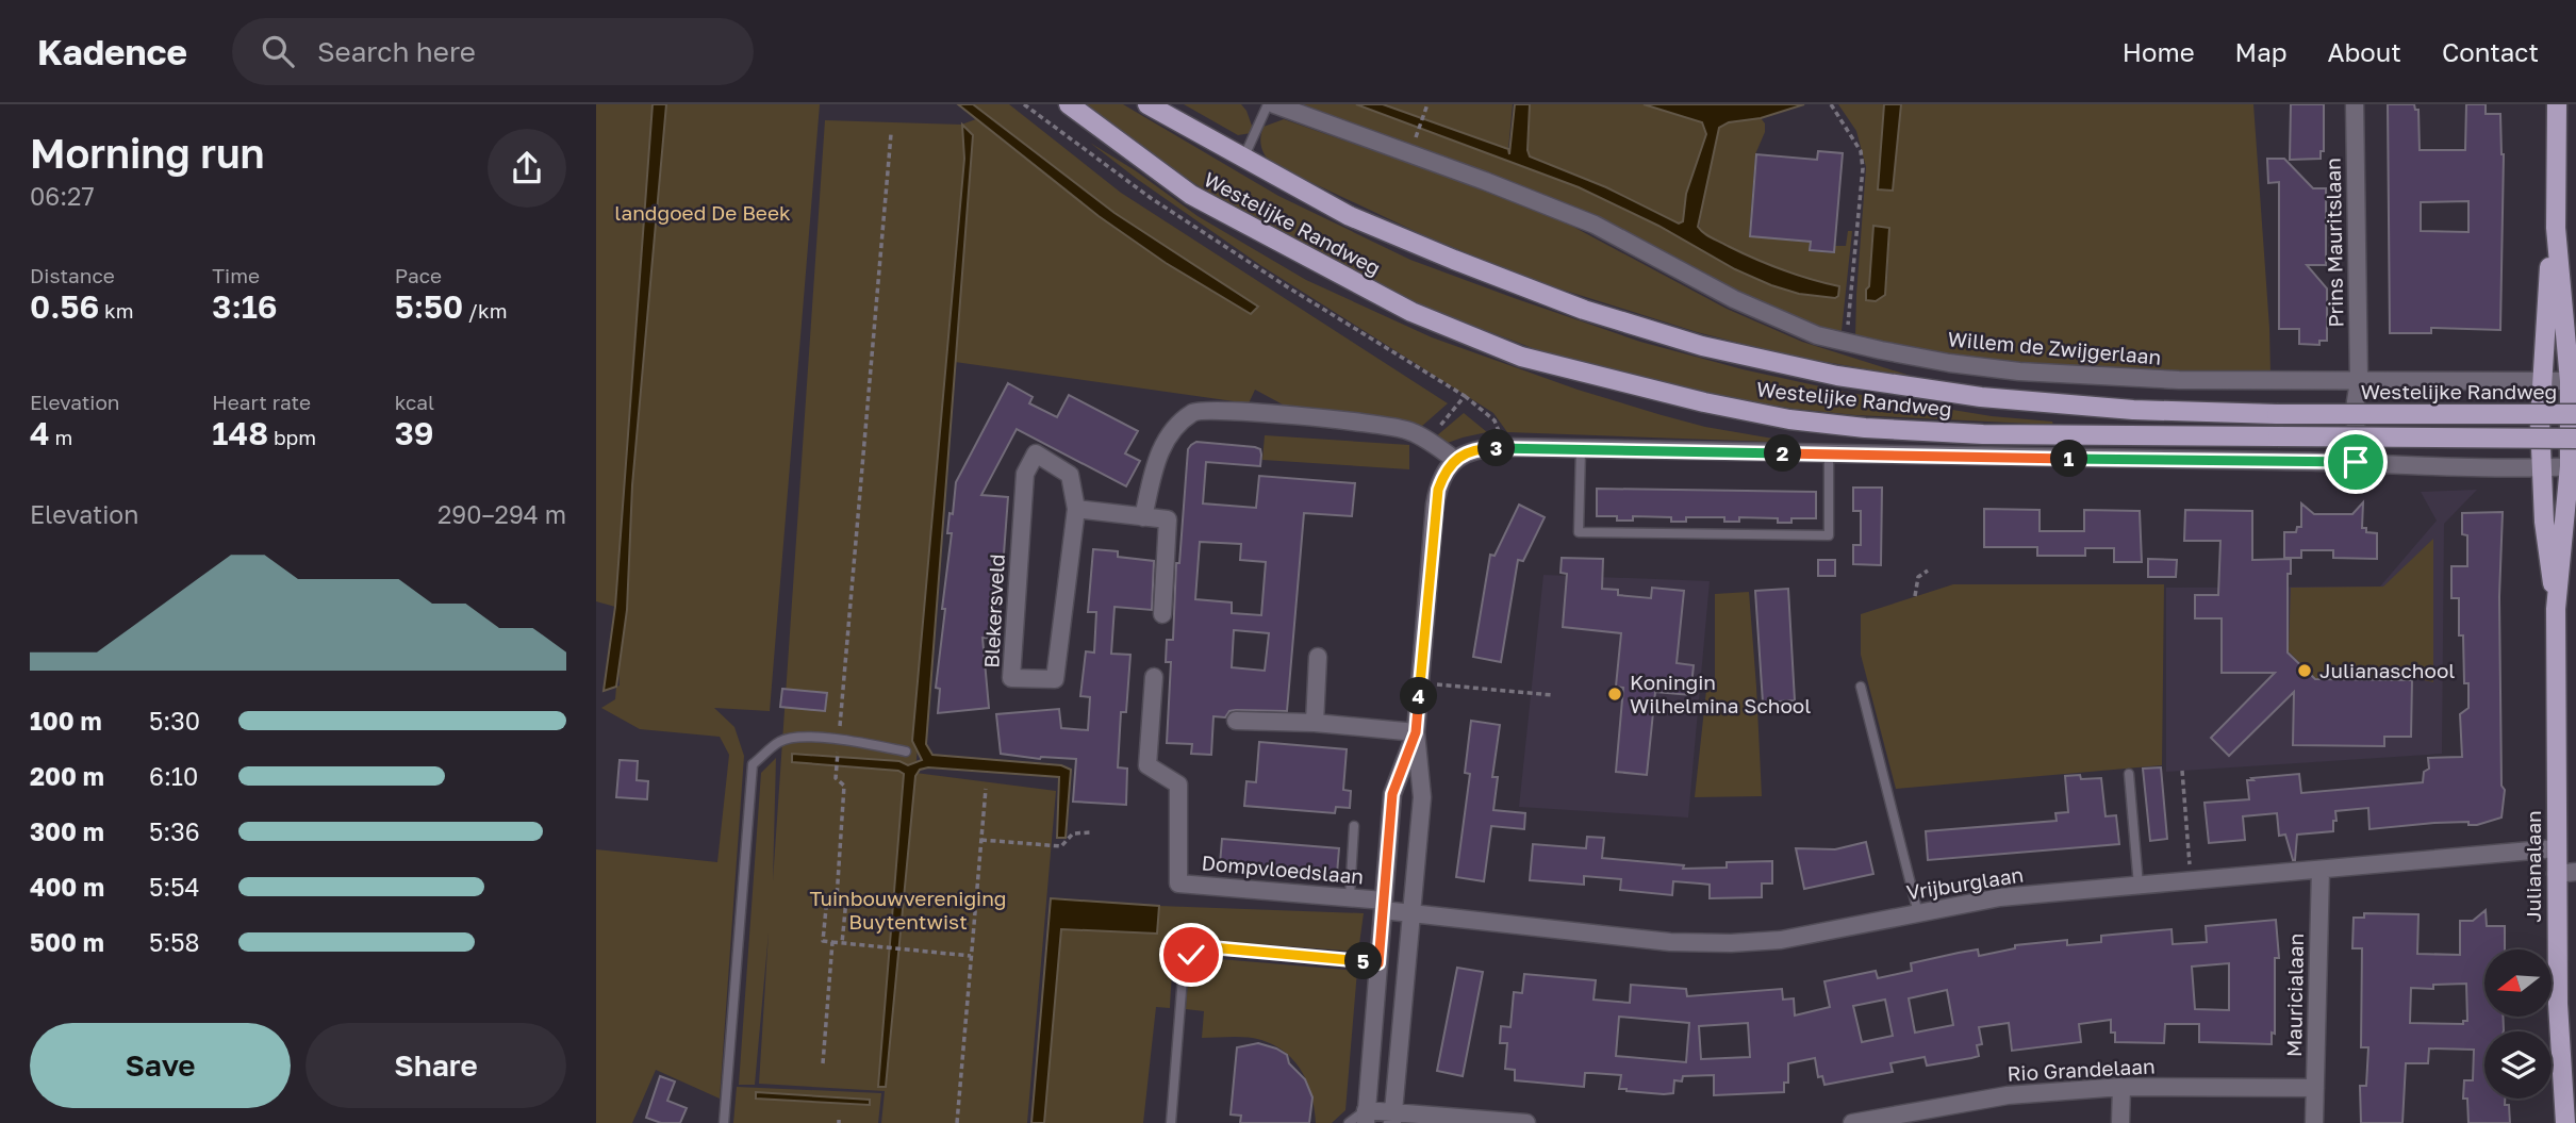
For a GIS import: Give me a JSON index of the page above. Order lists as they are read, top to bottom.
{
  "streets": {
    "main road": ["Westelijke Randweg", "Julianalaan"],
    "street": [
      "Prins Mauritslaan",
      "Willem de Zwijgerlaan",
      "Blekersveld",
      "Dompvloedslaan",
      "Vrijburglaan",
      "Mauricialaan",
      "Rio Grandelaan"
    ]
  },
  "crossings": [
    ["Prins Mauritslaan", "Willem de Zwijgerlaan"],
    ["Willem de Zwijgerlaan", "Julianalaan"],
    ["Julianalaan", "Vrijburglaan"],
    ["Dompvloedslaan", "Vrijburglaan"],
    ["Vrijburglaan", "Mauricialaan"],
    ["Mauricialaan", "Rio Grandelaan"]
  ],
  "parks": ["landgoed De Beek", "Tuinbouwvereniging Buytentwist"],
  "places": ["Julianaschool", "Koningin Wilhelmina School"],
  "north": "left",
  "page": {
    "header": "Kadence",
    "search": "Search here",
    "nav": [
      "Home",
      "Map",
      "About",
      "Contact"
    ],
    "heading": ["Morning run", "06:27"],
    "stats": [
      ["Distance", "0.56 km"],
      ["Time", "3:16"],
      ["Pace", "5:50 /km"],
      ["Elevation", "4 m"],
      ["Heart rate", "148 bpm"],
      ["kcal", "39"]
    ],
    "pins": [
      "3",
      "2",
      "1",
      "4",
      "5"
    ],
    "chart": ["Elevation", "290–294 m"],
    "list": [
      {
        "name": "100 m",
        "note": "5:30"
      },
      {
        "name": "200 m",
        "note": "6:10"
      },
      {
        "name": "300 m",
        "note": "5:36"
      },
      {
        "name": "400 m",
        "note": "5:54"
      },
      {
        "name": "500 m",
        "note": "5:58"
      }
    ],
    "buttons": ["Save", "Share"]
  }
}
